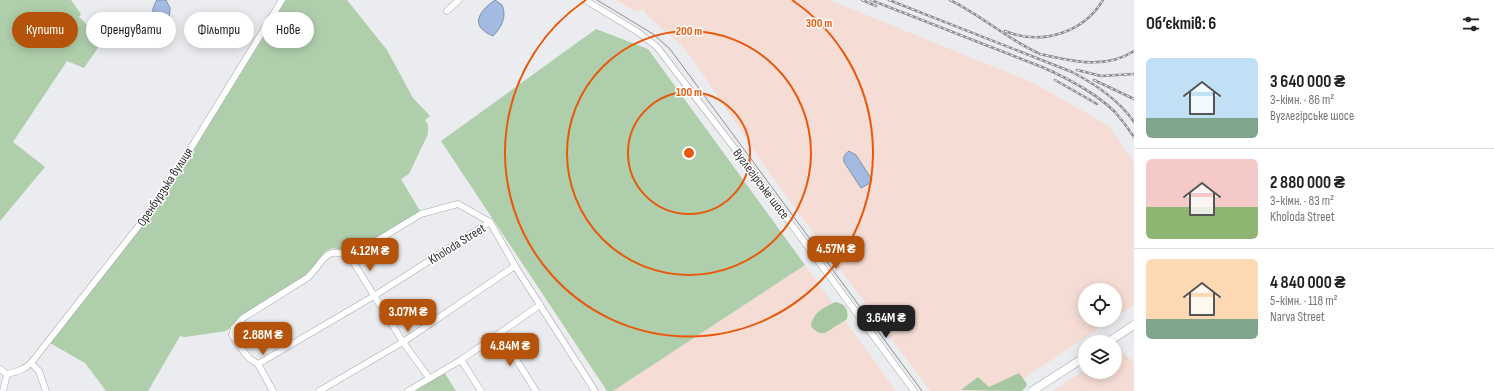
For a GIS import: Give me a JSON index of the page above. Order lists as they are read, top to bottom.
{
  "streets": {
    "street": ["Вуглегірське шосе", "Оренбурзька вулиця", "Kholoda Street"]
  },
  "page": {
    "heading": "Об’єктів: 6",
    "chip": [
      "Купити",
      "Орендувати",
      "Фільтри",
      "Нове"
    ],
    "list": [
      {
        "name": "3 640 000 ₴",
        "note": "3-кімн. · 86 m² · Вуглегірське шосе"
      },
      {
        "name": "2 880 000 ₴",
        "note": "3-кімн. · 83 m² · Kholoda Street"
      },
      {
        "name": "4 840 000 ₴",
        "note": "5-кімн. · 118 m² · Narva Street"
      }
    ],
    "price": [
      "4.57M ₴",
      "4.12M ₴",
      "3.07M ₴",
      "3.64M ₴",
      "2.88M ₴",
      "4.84M ₴"
    ]
  },
  "rings": ["300 m", "200 m", "100 m"]
}
